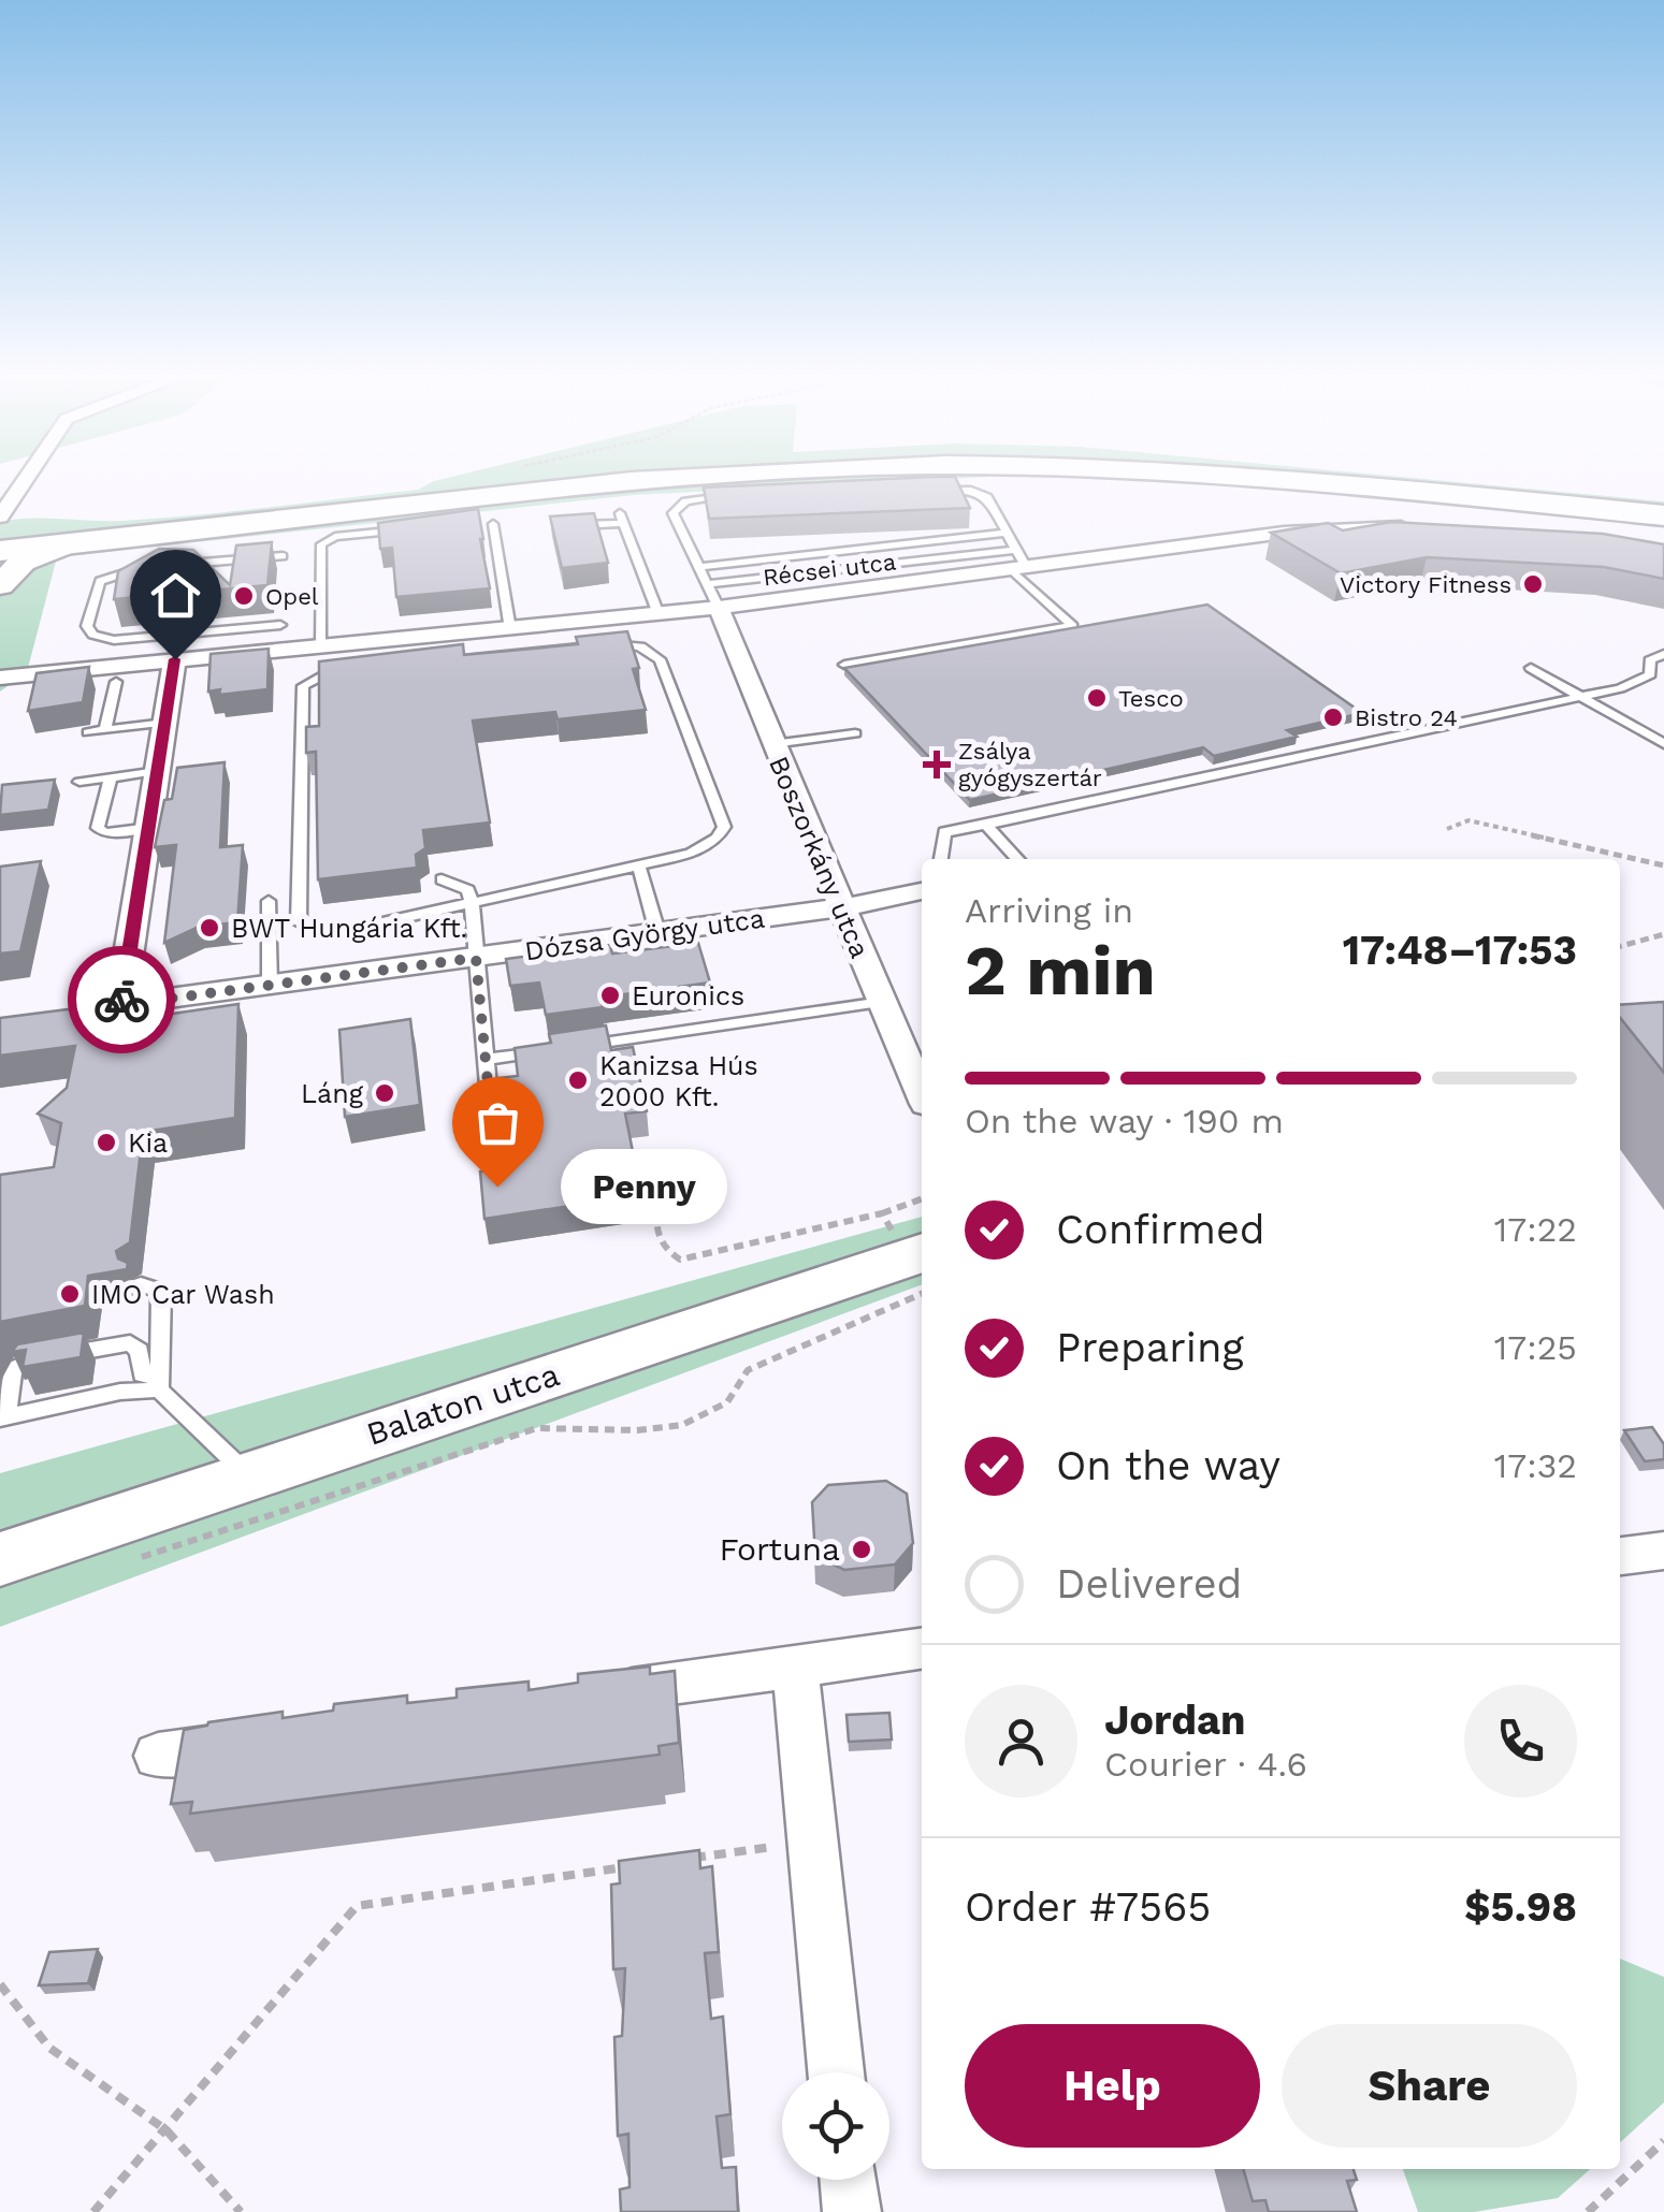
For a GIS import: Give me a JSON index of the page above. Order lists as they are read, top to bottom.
{
  "streets": {
    "street": [
      "Récsei utca",
      "Boszorkány utca",
      "Dózsa György utca",
      "Balaton utca"
    ]
  },
  "crossings": [
    ["Récsei utca", "Boszorkány utca"],
    ["Boszorkány utca", "Dózsa György utca"]
  ],
  "places": {
    "other": [
      "Victory Fitness",
      "Opel",
      "Tesco",
      "Bistro 24",
      "BWT Hungária Kft.",
      "Euronics",
      "Kanizsa Hús 2000 Kft.",
      "Láng",
      "Kia",
      "Penny",
      "IMO Car Wash",
      "Fortuna"
    ],
    "health": ["Zsálya gyógyszertár"]
  },
  "page": {
    "heading": ["2 min", "Arriving in", "17:48–17:53"],
    "panel": [
      "Jordan",
      "Courier · 4.6",
      "Order #7565",
      "$5.98"
    ],
    "bar": "On the way · 190 m",
    "bubble": "Penny",
    "list": [
      ["Confirmed", "17:22"],
      ["Preparing", "17:25"],
      ["On the way", "17:32"],
      "Delivered"
    ],
    "buttons": ["Help", "Share"]
  }
}
